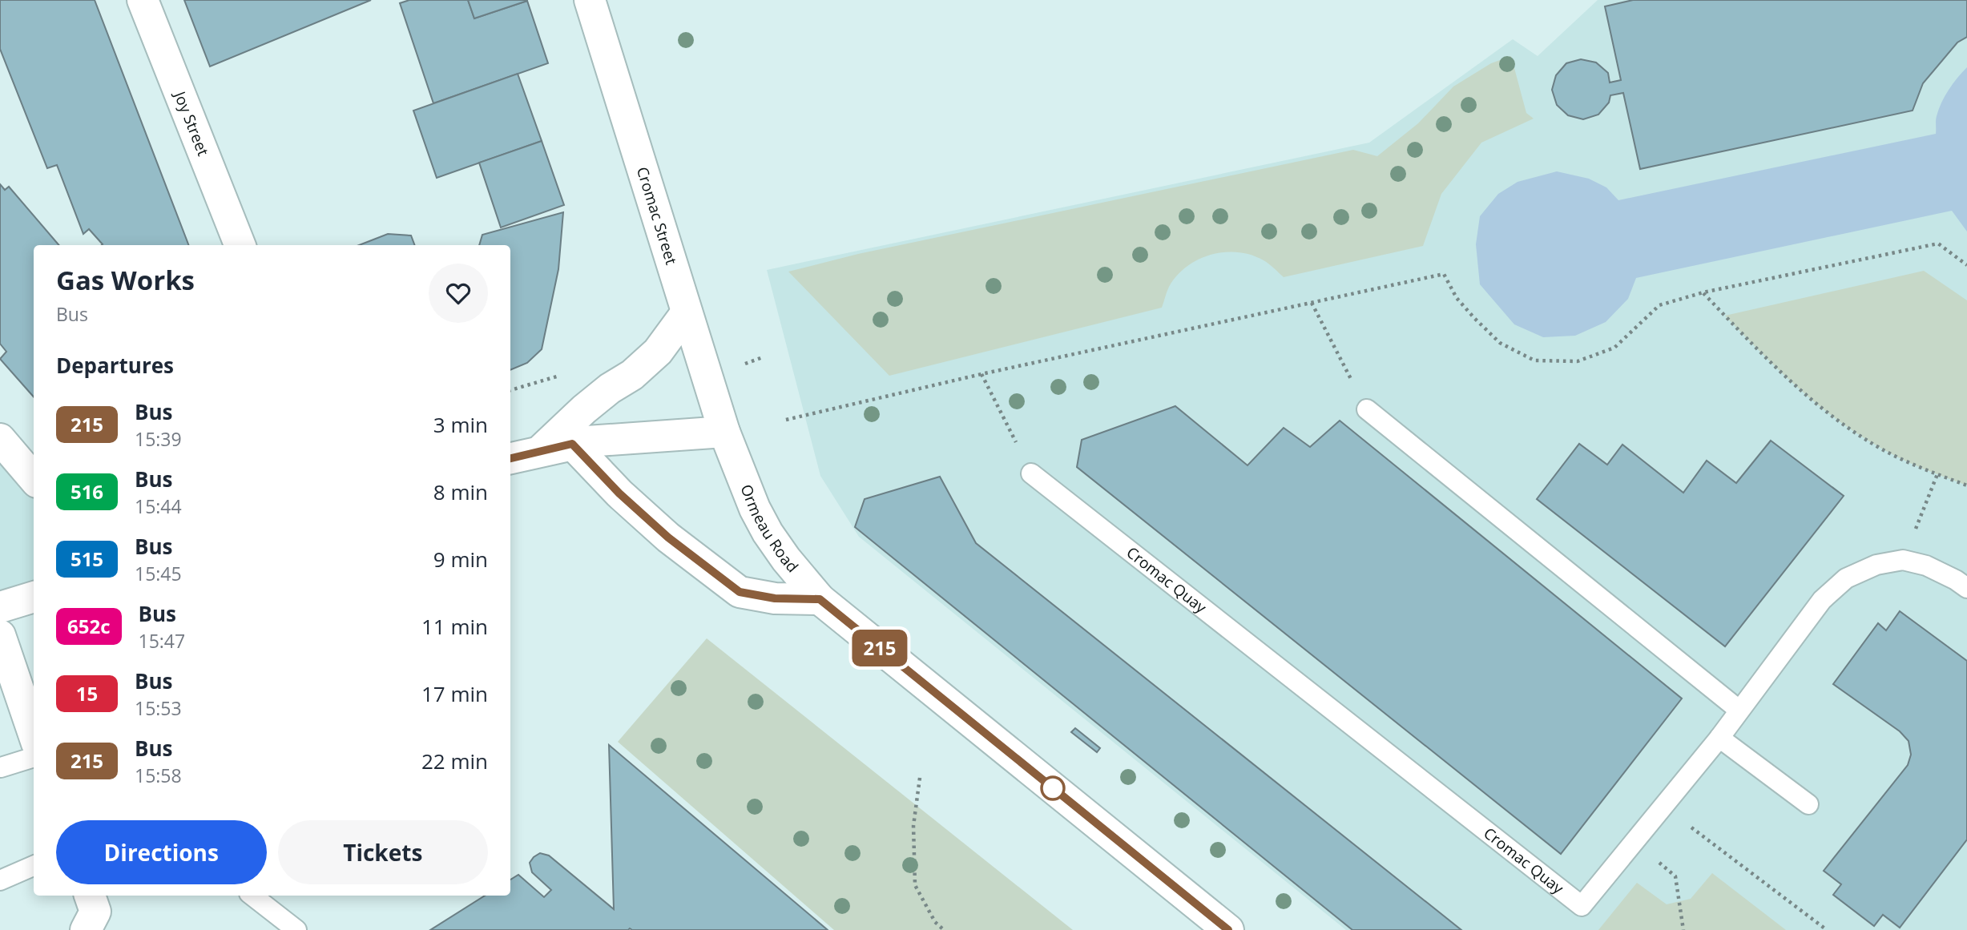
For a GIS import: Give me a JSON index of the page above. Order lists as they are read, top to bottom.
{
  "streets": {
    "street": ["Joy Street", "Cromac Street", "Ormeau Road"],
    "lane": ["Cromac Quay"]
  },
  "crossings": [
    ["Cromac Street", "Ormeau Road"]
  ],
  "lines": ["bus line 215"],
  "page": {
    "on_map": "215",
    "heading": [
      ["Gas Works", "Bus"],
      "Departures"
    ],
    "list": [
      {
        "mark": "215",
        "name": "Bus",
        "note": "15:39",
        "value": "3 min"
      },
      {
        "mark": "516",
        "name": "Bus",
        "note": "15:44",
        "value": "8 min"
      },
      {
        "mark": "515",
        "name": "Bus",
        "note": "15:45",
        "value": "9 min"
      },
      {
        "mark": "652c",
        "name": "Bus",
        "note": "15:47",
        "value": "11 min"
      },
      {
        "mark": "15",
        "name": "Bus",
        "note": "15:53",
        "value": "17 min"
      },
      {
        "mark": "215",
        "name": "Bus",
        "note": "15:58",
        "value": "22 min"
      }
    ],
    "buttons": ["Directions", "Tickets"]
  }
}
